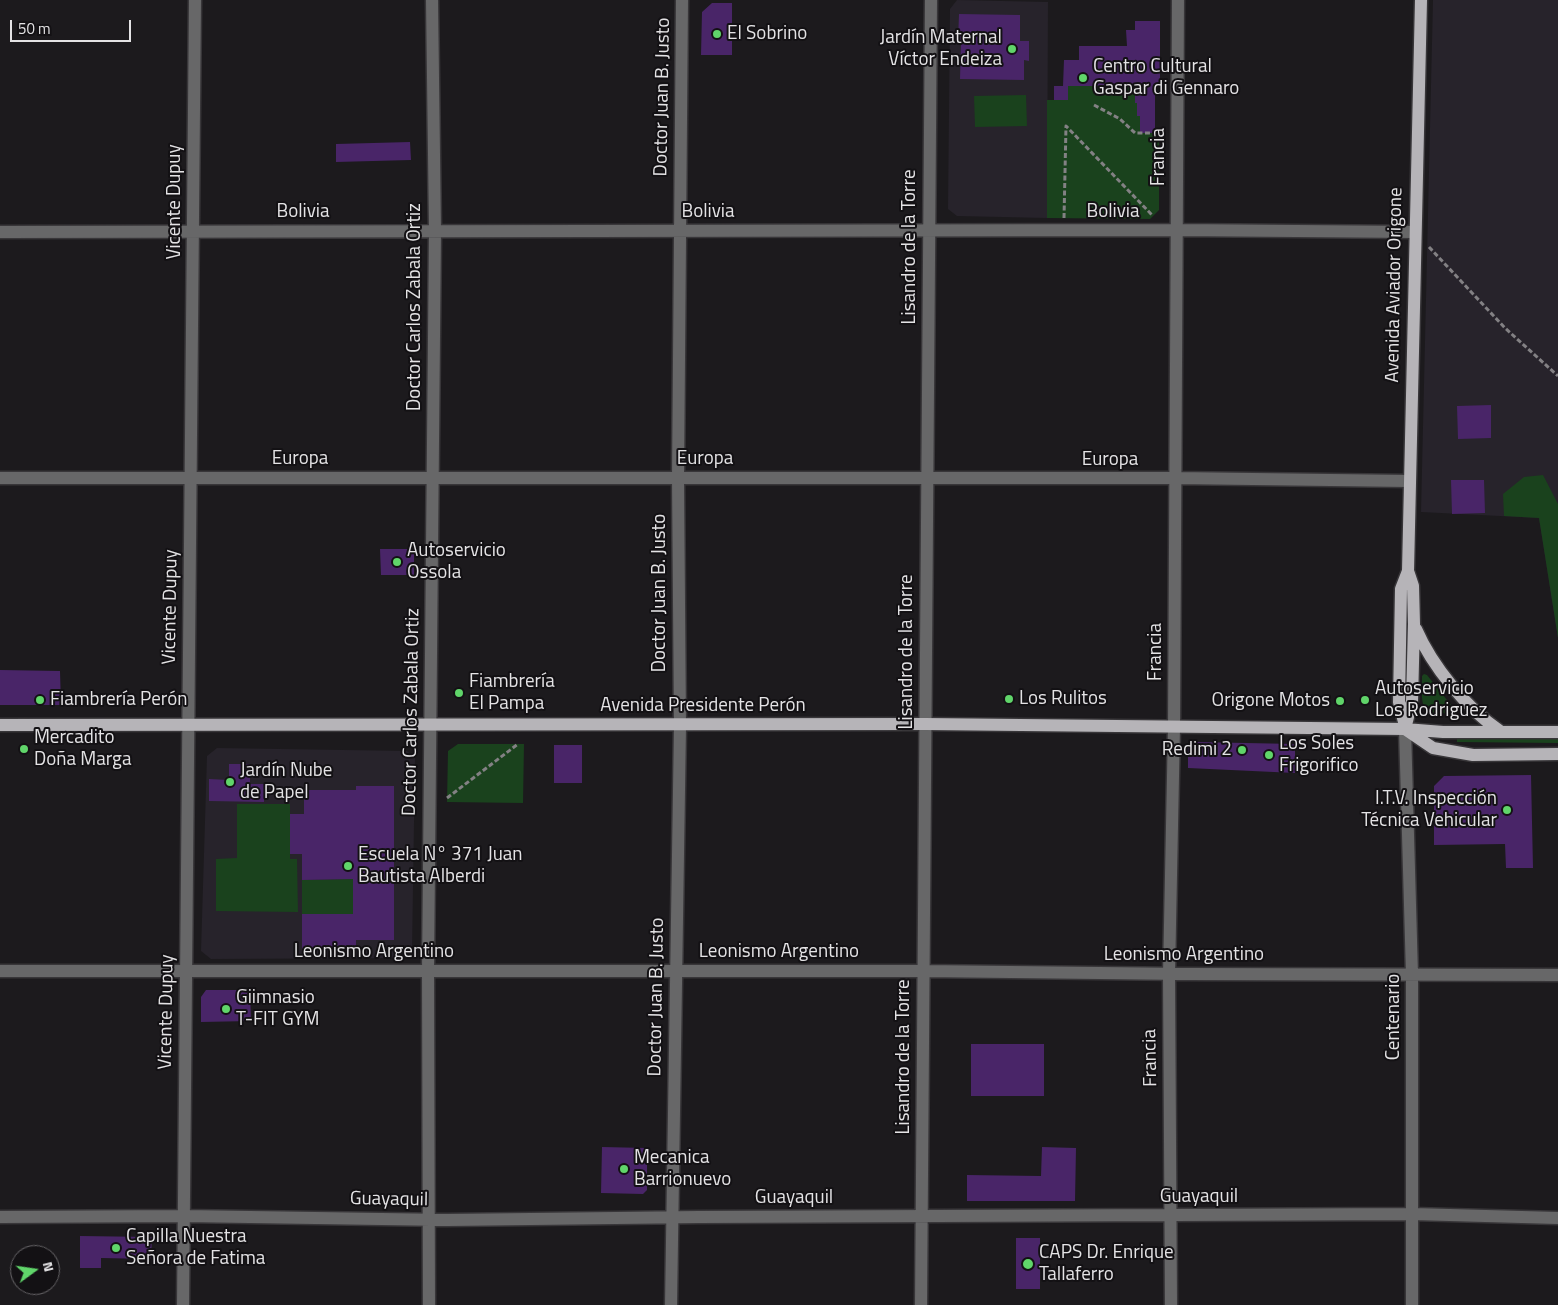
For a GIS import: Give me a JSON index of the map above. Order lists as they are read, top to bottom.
{
  "streets": {
    "main road": ["Avenida Aviador Origone", "Avenida Presidente Perón"],
    "street": [
      "Doctor Juan B. Justo",
      "Francia",
      "Vicente Dupuy",
      "Bolivia",
      "Lisandro de la Torre",
      "Doctor Carlos Zabala Ortiz",
      "Europa",
      "Leonismo Argentino",
      "Centenario",
      "Guayaquil"
    ]
  },
  "crossings": [
    ["Doctor Juan B. Justo", "Bolivia"],
    ["Doctor Juan B. Justo", "Europa"],
    ["Doctor Juan B. Justo", "Avenida Presidente Perón"],
    ["Doctor Juan B. Justo", "Leonismo Argentino"],
    ["Doctor Juan B. Justo", "Guayaquil"],
    ["Francia", "Bolivia"],
    ["Francia", "Europa"],
    ["Francia", "Avenida Presidente Perón"],
    ["Francia", "Leonismo Argentino"],
    ["Francia", "Guayaquil"],
    ["Vicente Dupuy", "Bolivia"],
    ["Vicente Dupuy", "Europa"],
    ["Vicente Dupuy", "Avenida Presidente Perón"],
    ["Vicente Dupuy", "Leonismo Argentino"],
    ["Vicente Dupuy", "Guayaquil"],
    ["Bolivia", "Lisandro de la Torre"],
    ["Bolivia", "Avenida Aviador Origone"],
    ["Bolivia", "Doctor Carlos Zabala Ortiz"],
    ["Lisandro de la Torre", "Europa"],
    ["Lisandro de la Torre", "Avenida Presidente Perón"],
    ["Lisandro de la Torre", "Leonismo Argentino"],
    ["Lisandro de la Torre", "Guayaquil"],
    ["Avenida Aviador Origone", "Europa"],
    ["Avenida Aviador Origone", "Avenida Presidente Perón"],
    ["Avenida Aviador Origone", "Centenario"],
    ["Doctor Carlos Zabala Ortiz", "Europa"],
    ["Doctor Carlos Zabala Ortiz", "Avenida Presidente Perón"],
    ["Doctor Carlos Zabala Ortiz", "Leonismo Argentino"],
    ["Doctor Carlos Zabala Ortiz", "Guayaquil"],
    ["Avenida Presidente Perón", "Centenario"],
    ["Leonismo Argentino", "Centenario"],
    ["Centenario", "Guayaquil"]
  ],
  "places": [
    "El Sobrino",
    "Jardín Maternal Víctor Endeiza",
    "Centro Cultural Gaspar di Gennaro",
    "Autoservicio Ossola",
    "Fiambrería El Pampa",
    "Los Rulitos",
    "Fiambrería Perón",
    "Autoservicio Los Rodriguez",
    "Origone Motos",
    "Mercadito Doña Marga",
    "Redimi 2",
    "Los Soles Frigorifico",
    "Jardín Nube de Papel",
    "I.T.V. Inspección Técnica Vehicular",
    "Escuela N° 371 Juan Bautista Alberdi",
    "Giimnasio T-FIT GYM",
    "Mecanica Barrionuevo",
    "Capilla Nuestra Señora de Fatima",
    "CAPS Dr. Enrique Tallaferro"
  ],
  "scale_bar": "50 m",
  "north": "right"
}
